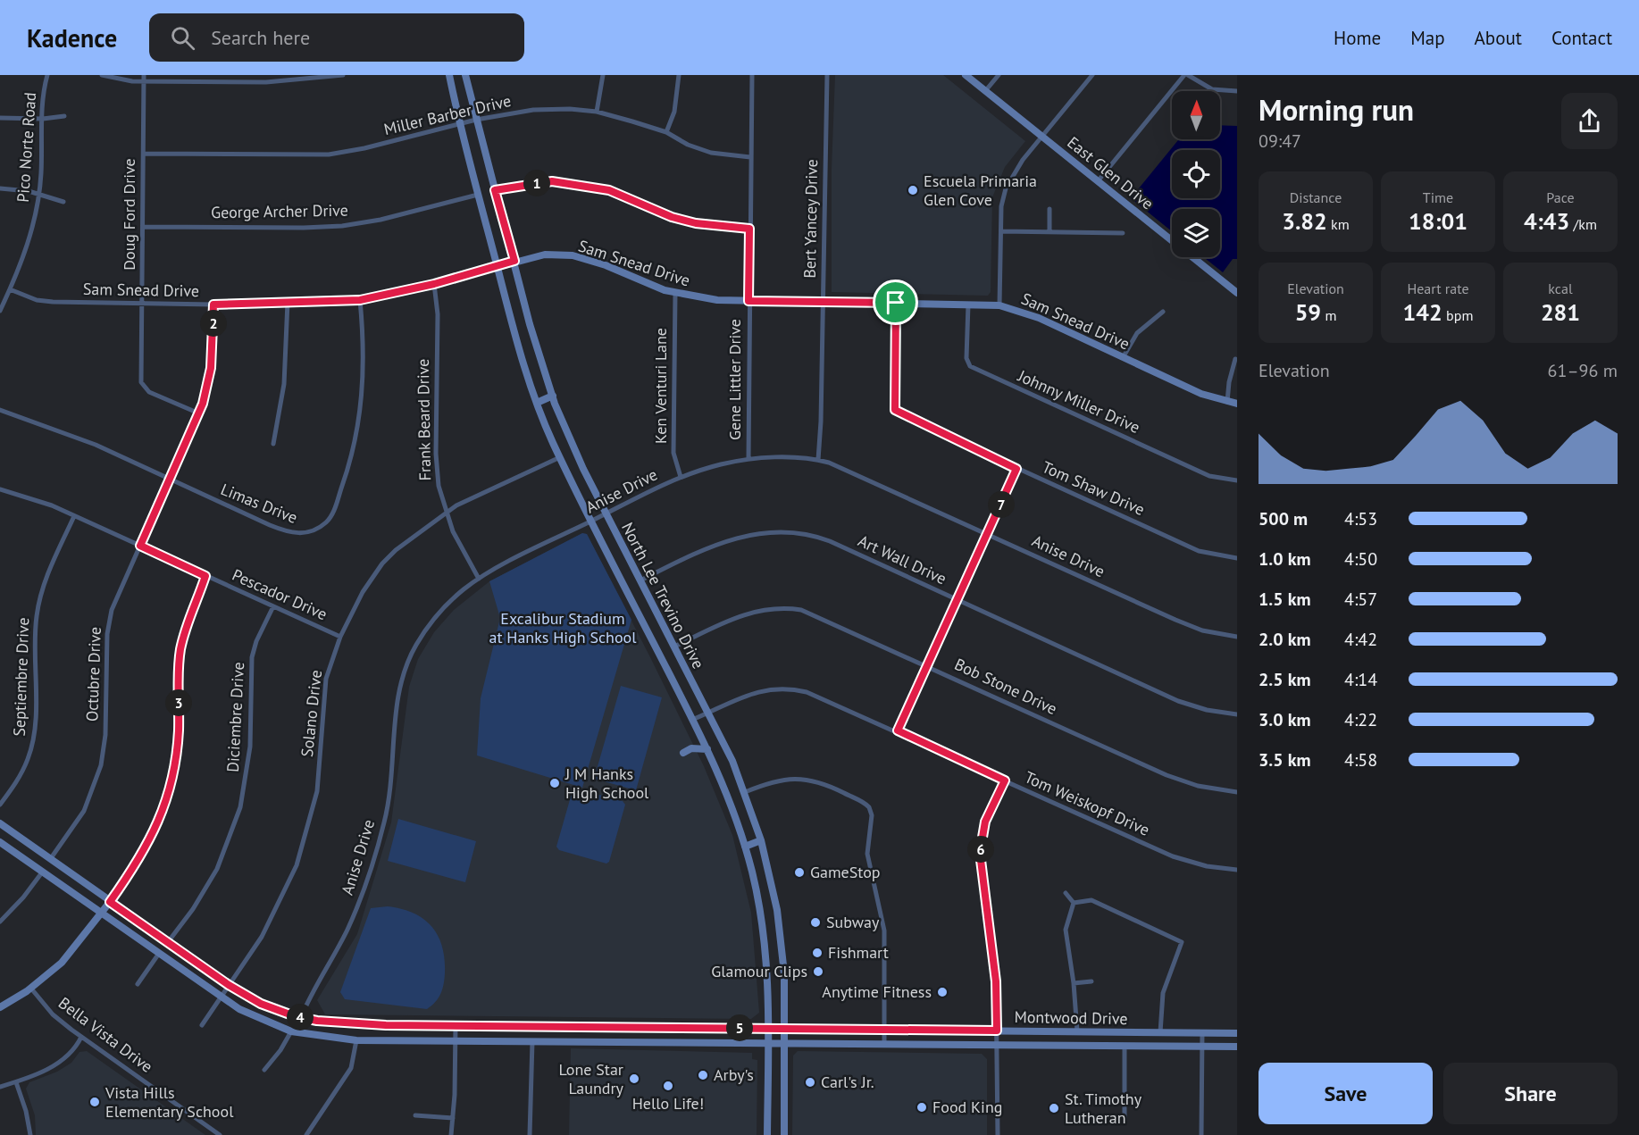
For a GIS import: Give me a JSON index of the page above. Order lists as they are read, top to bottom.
{
  "streets": {
    "main road": [
      "East Glen Drive",
      "Sam Snead Drive",
      "North Lee Trevino Drive",
      "Montwood Drive"
    ],
    "street": [
      "Miller Barber Drive",
      "Pico Norte Road",
      "George Archer Drive",
      "Doug Ford Drive",
      "Bert Yancey Drive",
      "Gene Littler Drive",
      "Ken Venturi Lane",
      "Johnny Miller Drive",
      "Frank Beard Drive",
      "Tom Shaw Drive",
      "Anise Drive",
      "Limas Drive",
      "Art Wall Drive",
      "Pescador Drive",
      "Octubre Drive",
      "Septiembre Drive",
      "Bob Stone Drive",
      "Solano Drive",
      "Diciembre Drive",
      "Tom Weiskopf Drive",
      "Bella Vista Drive"
    ]
  },
  "crossings": [
    ["Miller Barber Drive", "Doug Ford Drive"],
    ["Miller Barber Drive", "Gene Littler Drive"],
    ["Miller Barber Drive", "North Lee Trevino Drive"],
    ["Pico Norte Road", "Sam Snead Drive"],
    ["George Archer Drive", "Doug Ford Drive"],
    ["George Archer Drive", "North Lee Trevino Drive"],
    ["Doug Ford Drive", "Sam Snead Drive"],
    ["Doug Ford Drive", "Octubre Drive"],
    ["Bert Yancey Drive", "Sam Snead Drive"],
    ["Bert Yancey Drive", "Anise Drive"],
    ["Sam Snead Drive", "Gene Littler Drive"],
    ["Sam Snead Drive", "Ken Venturi Lane"],
    ["Sam Snead Drive", "Johnny Miller Drive"],
    ["Sam Snead Drive", "Frank Beard Drive"],
    ["Sam Snead Drive", "Tom Shaw Drive"],
    ["Sam Snead Drive", "Limas Drive"],
    ["Sam Snead Drive", "North Lee Trevino Drive"],
    ["Sam Snead Drive", "Octubre Drive"],
    ["Gene Littler Drive", "Anise Drive"],
    ["Ken Venturi Lane", "Anise Drive"],
    ["Frank Beard Drive", "Anise Drive"],
    ["Frank Beard Drive", "Solano Drive"],
    ["Anise Drive", "North Lee Trevino Drive"],
    ["Anise Drive", "Montwood Drive"],
    ["Limas Drive", "Octubre Drive"],
    ["Art Wall Drive", "North Lee Trevino Drive"],
    ["Pescador Drive", "Octubre Drive"],
    ["Pescador Drive", "Septiembre Drive"],
    ["Pescador Drive", "Solano Drive"],
    ["Pescador Drive", "Diciembre Drive"],
    ["North Lee Trevino Drive", "Bob Stone Drive"],
    ["North Lee Trevino Drive", "Solano Drive"],
    ["North Lee Trevino Drive", "Tom Weiskopf Drive"],
    ["North Lee Trevino Drive", "Montwood Drive"],
    ["Octubre Drive", "Montwood Drive"],
    ["Solano Drive", "Montwood Drive"],
    ["Diciembre Drive", "Montwood Drive"]
  ],
  "parks": ["Excalibur Stadium at Hanks High School"],
  "places": [
    "Escuela Primaria Glen Cove",
    "J M Hanks High School",
    "GameStop",
    "Subway",
    "Fishmart",
    "Glamour Clips",
    "Anytime Fitness",
    "Arby's",
    "Lone Star Laundry",
    "Carl's Jr.",
    "Hello Life!",
    "Vista Hills Elementary School",
    "Food King",
    "St. Timothy Lutheran"
  ],
  "north": "top",
  "page": {
    "header": "Kadence",
    "search": "Search here",
    "nav": [
      "Home",
      "Map",
      "About",
      "Contact"
    ],
    "heading": ["Morning run", "09:47"],
    "stats": [
      ["Distance", "3.82 km"],
      ["Time", "18:01"],
      ["Pace", "4:43 /km"],
      ["Elevation", "59 m"],
      ["Heart rate", "142 bpm"],
      ["kcal", "281"]
    ],
    "pins": [
      "1",
      "2",
      "7",
      "3",
      "6",
      "4",
      "5"
    ],
    "chart": ["Elevation", "61–96 m"],
    "list": [
      {
        "name": "500 m",
        "note": "4:53"
      },
      {
        "name": "1.0 km",
        "note": "4:50"
      },
      {
        "name": "1.5 km",
        "note": "4:57"
      },
      {
        "name": "2.0 km",
        "note": "4:42"
      },
      {
        "name": "2.5 km",
        "note": "4:14"
      },
      {
        "name": "3.0 km",
        "note": "4:22"
      },
      {
        "name": "3.5 km",
        "note": "4:58"
      }
    ],
    "buttons": ["Save", "Share"]
  }
}
